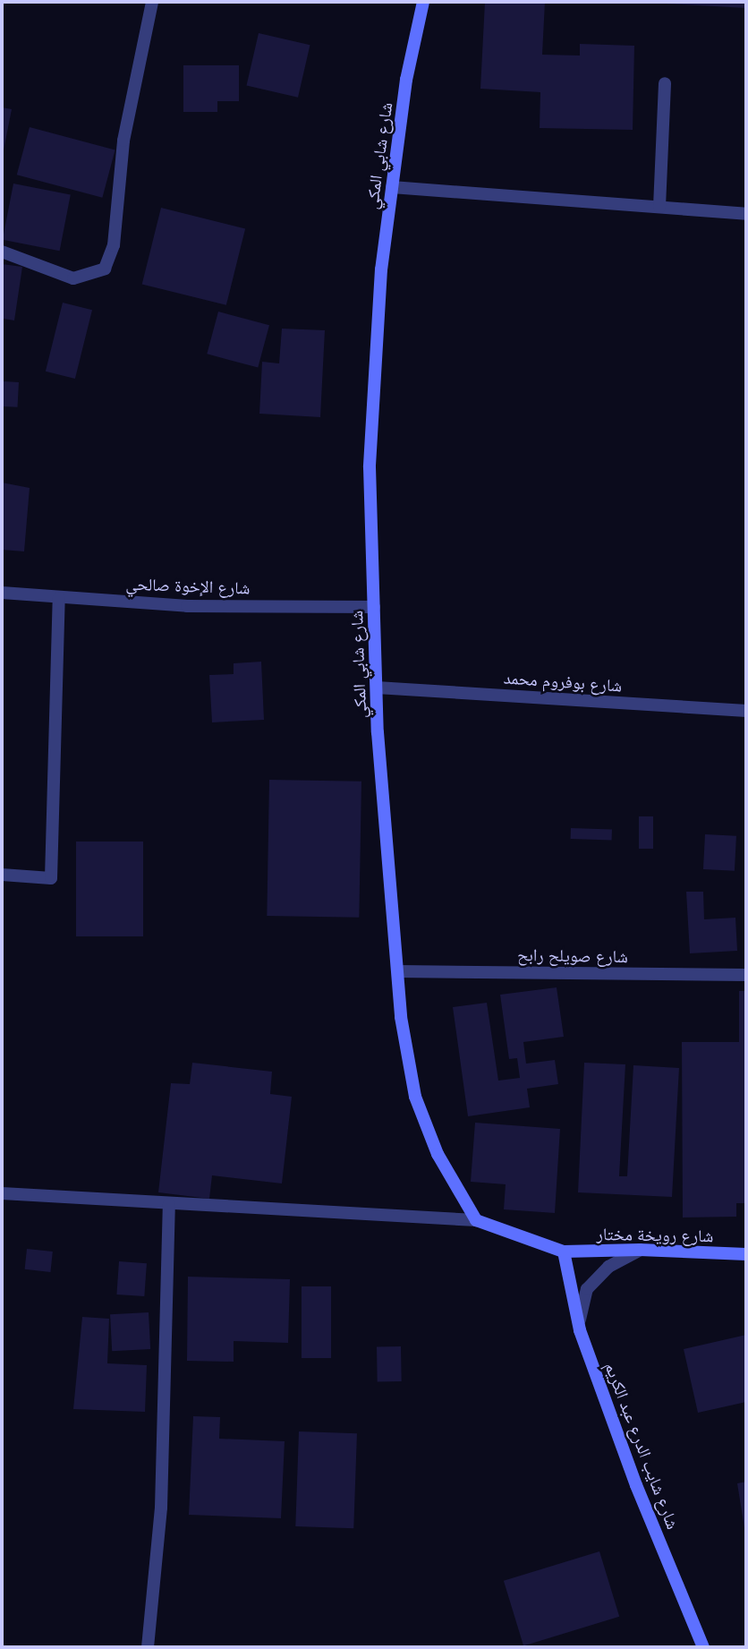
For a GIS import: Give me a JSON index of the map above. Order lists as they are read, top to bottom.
{
  "streets": {
    "main road": ["شارع شابي المكي", "شارع رويخة مختار", "شارع شايب الدرع عبد الكريم"],
    "street": ["شارع الإخوة صالحي", "شارع بوفروم محمد", "شارع صويلح رابح"]
  },
  "crossings": [
    ["شارع شابي المكي", "شارع الإخوة صالحي"],
    ["شارع شابي المكي", "شارع بوفروم محمد"],
    ["شارع شابي المكي", "شارع صويلح رابح"],
    ["شارع رويخة مختار", "شارع شايب الدرع عبد الكريم"]
  ]
}
